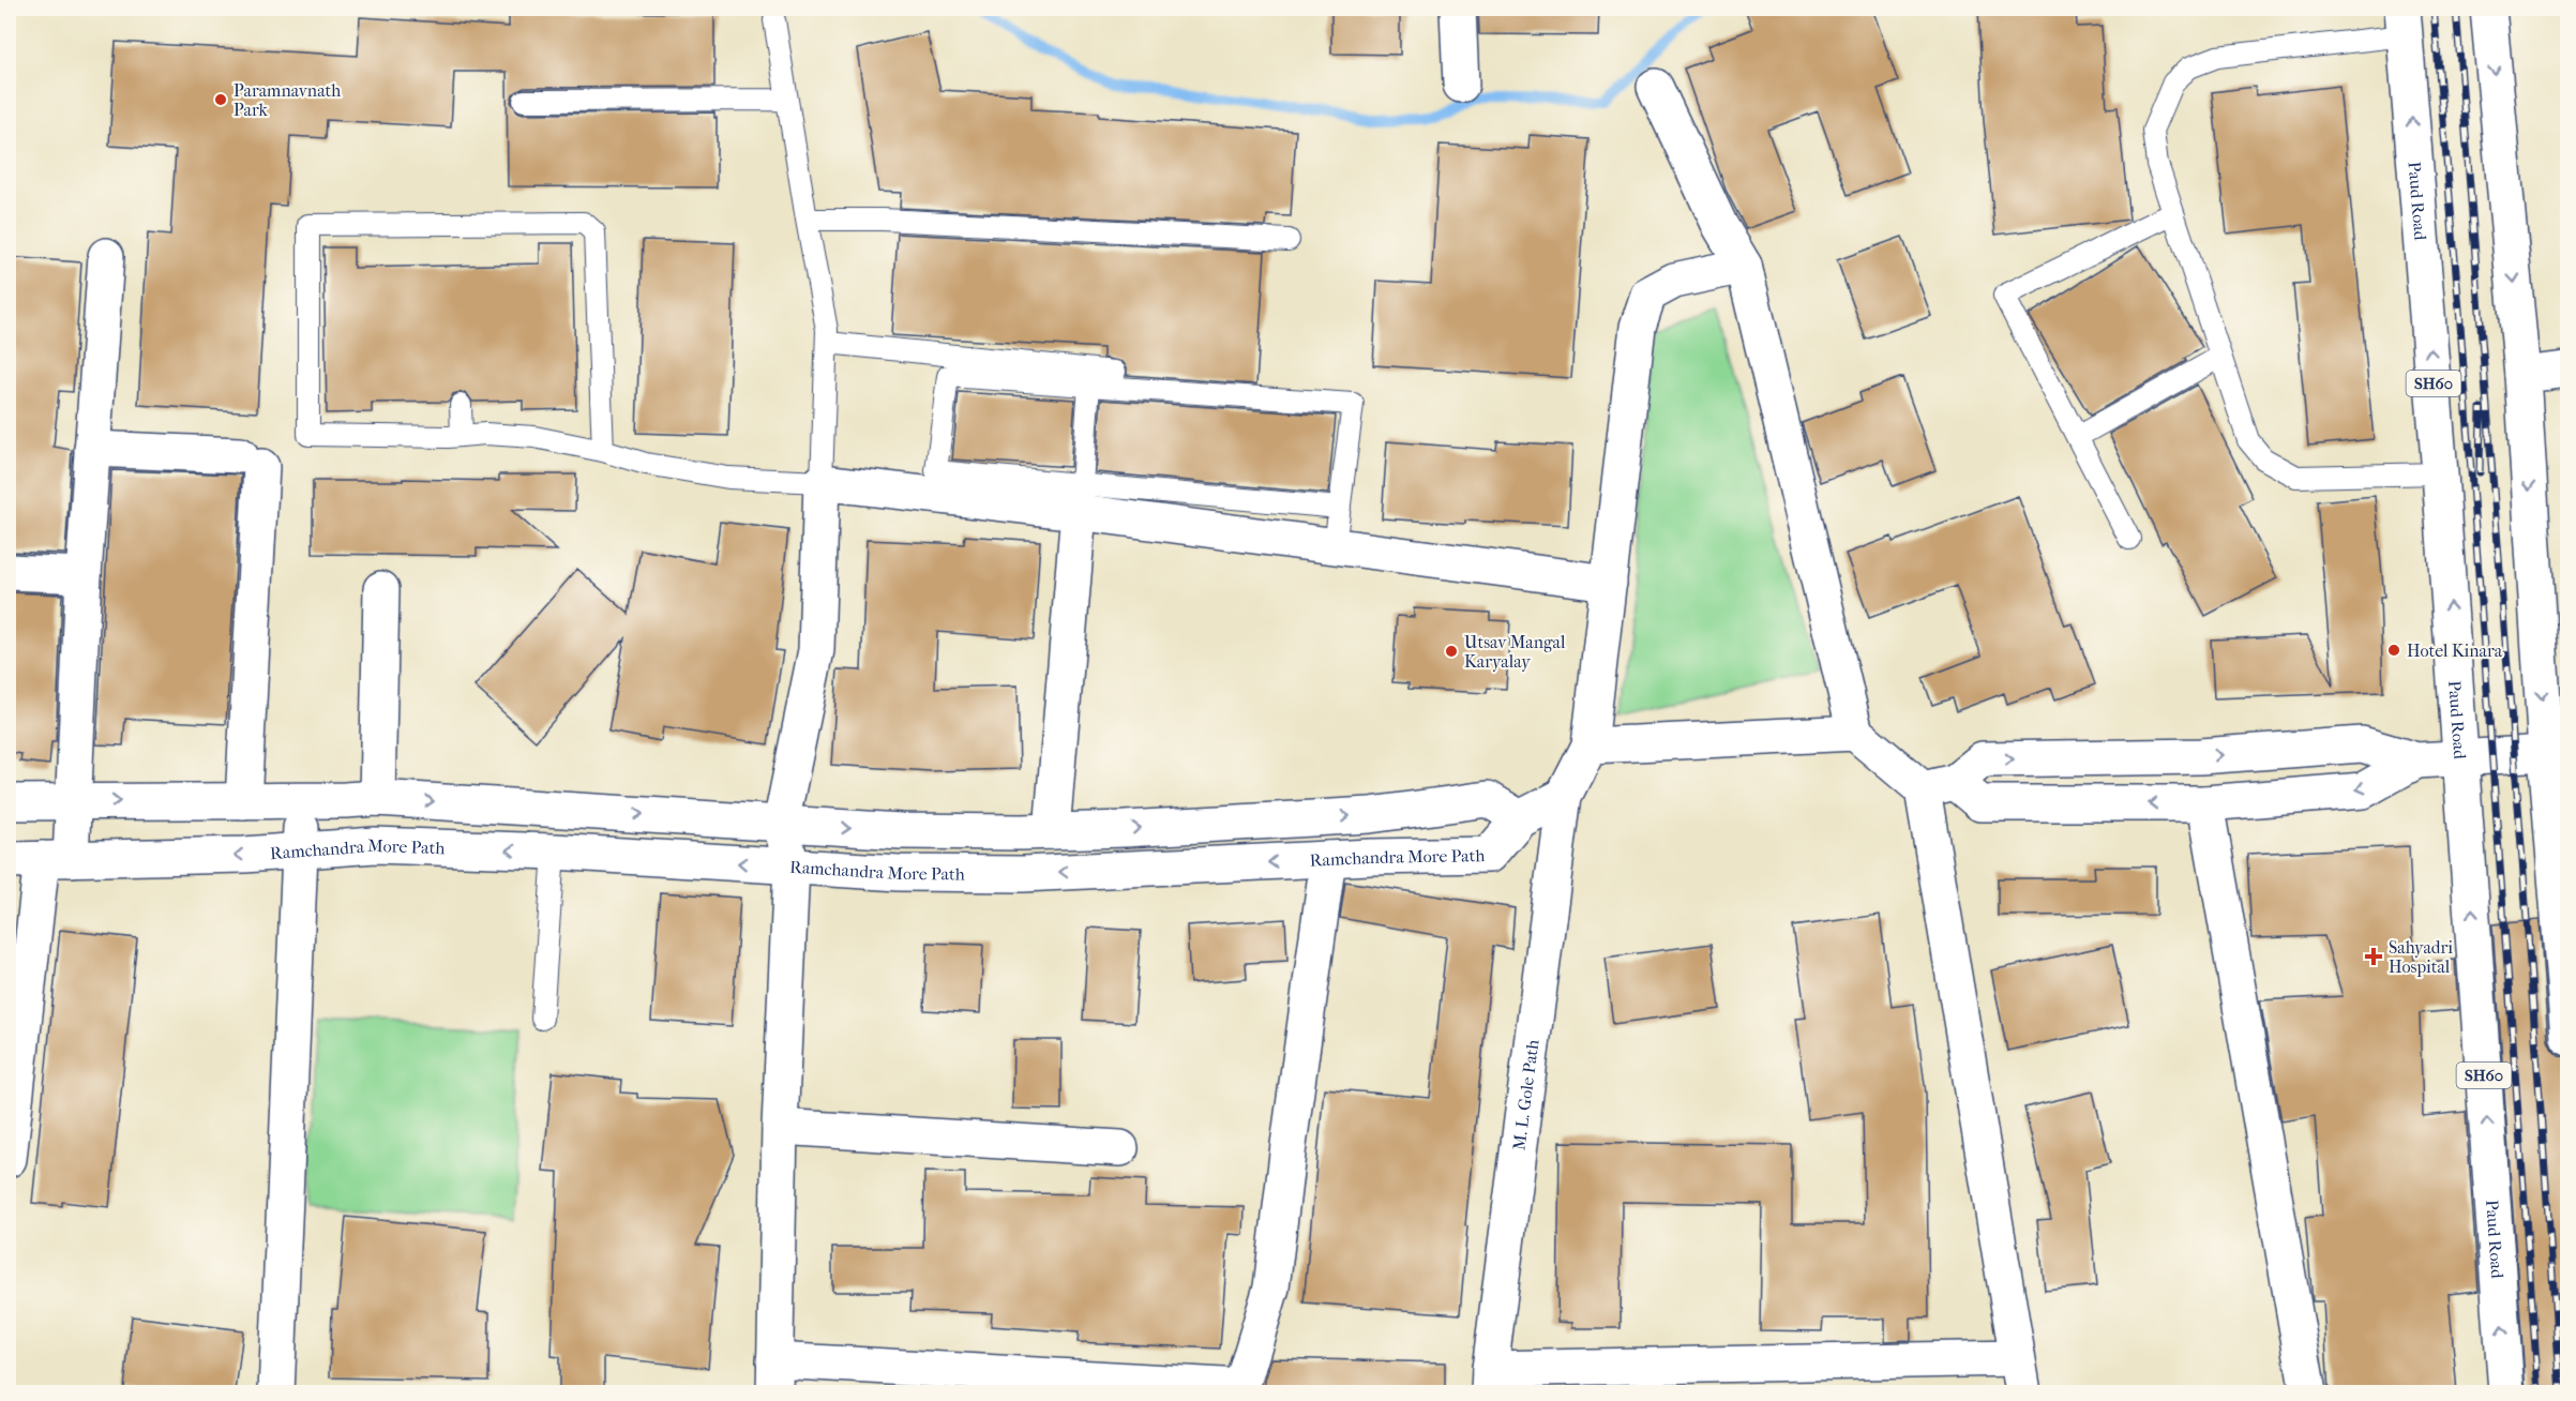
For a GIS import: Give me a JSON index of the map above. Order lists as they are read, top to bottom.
{
  "streets": {
    "street": [
      "Paud Road",
      "SH60",
      "Ramchandra More Path",
      "M. L. Gole Path"
    ]
  },
  "places": {
    "other": ["Paramnavnath Park", "Hotel Kinara", "Utsav Mangal Karyalay"],
    "health": ["Sahyadri Hospital"]
  }
}
